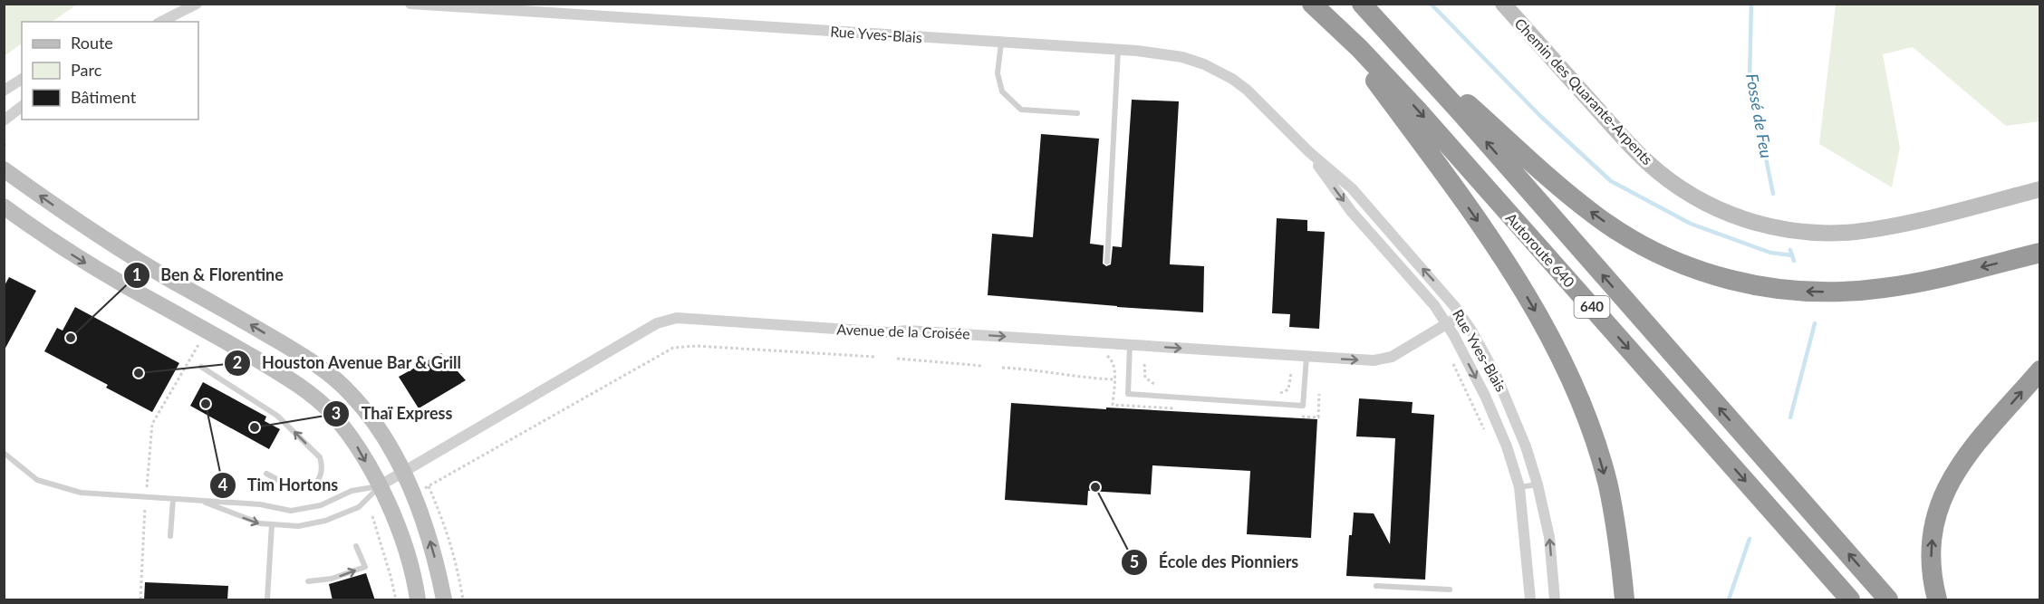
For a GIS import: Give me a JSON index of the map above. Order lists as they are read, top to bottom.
{
  "streets": {
    "highway": ["Autoroute 640", "640"],
    "street": ["Rue Yves-Blais", "Chemin des Quarante-Arpents", "Avenue de la Croisée"]
  },
  "crossings": [
    ["Rue Yves-Blais", "Avenue de la Croisée"]
  ],
  "one_way": ["Avenue de la Croisée"],
  "water": ["Fossé de Feu"],
  "places": [
    "Ben & Florentine",
    "Houston Avenue Bar & Grill",
    "Tim Hortons",
    "Thaï Express",
    "École des Pionniers"
  ],
  "legend": ["Route", "Parc", "Bâtiment"]
}
